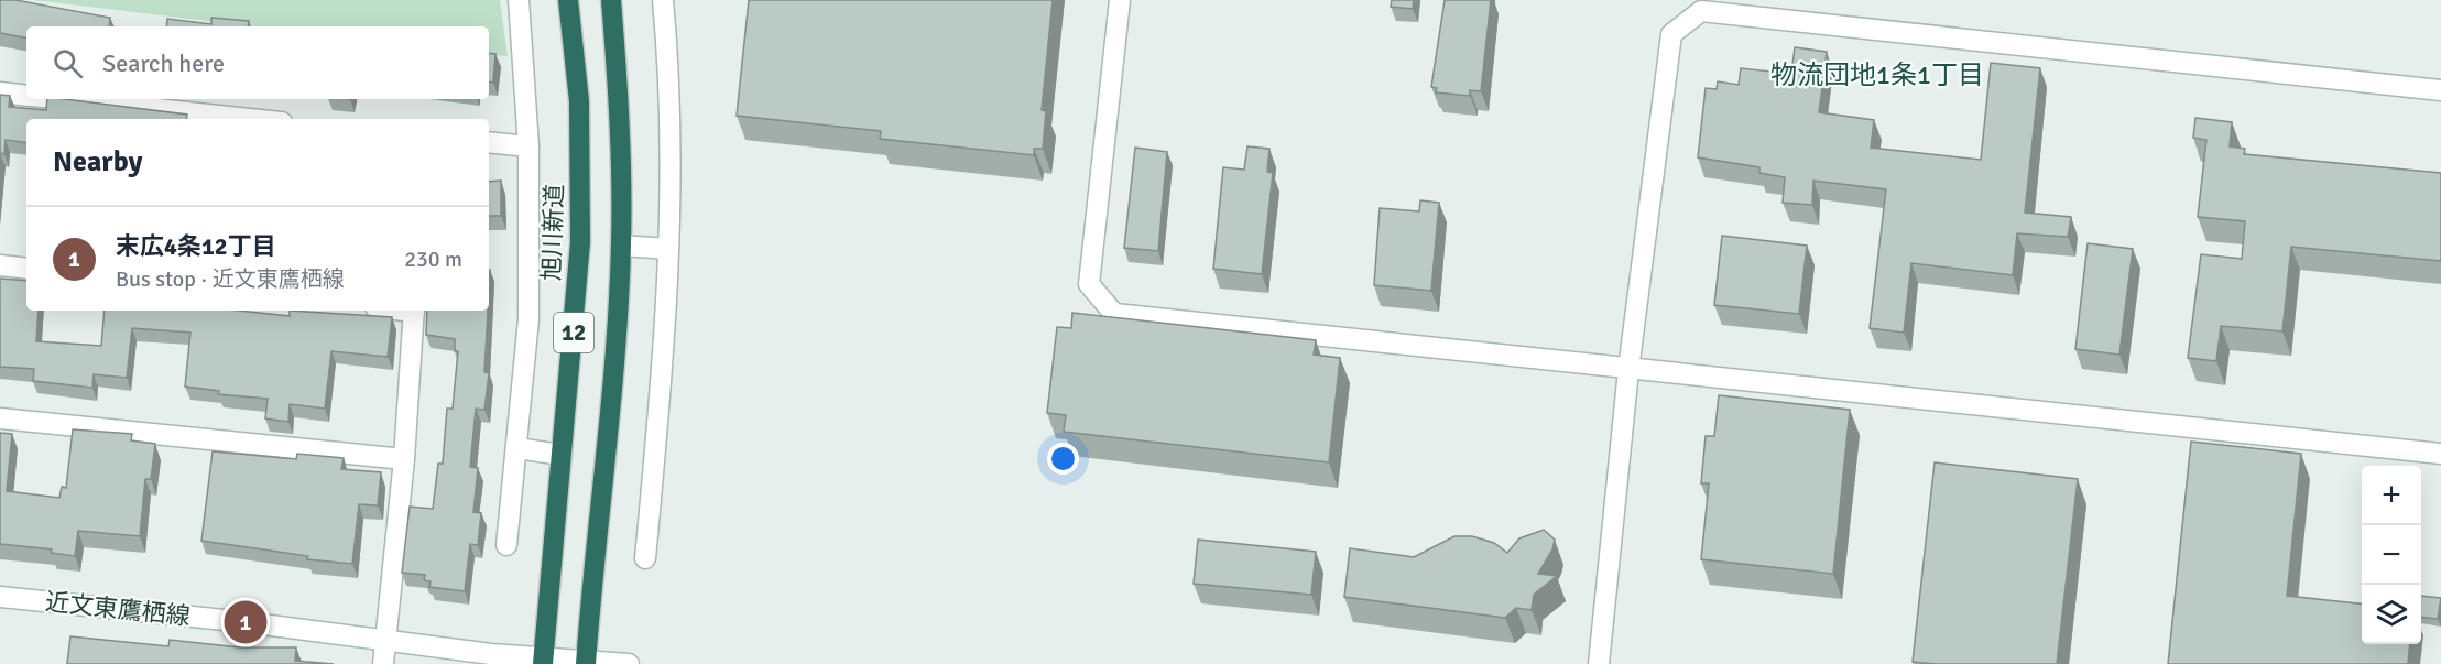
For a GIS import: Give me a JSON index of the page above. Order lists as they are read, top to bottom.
{
  "streets": {
    "highway": ["旭川新道", "12"],
    "street": ["近文東鷹栖線"]
  },
  "crossings": [
    ["旭川新道", "近文東鷹栖線"],
    ["12", "近文東鷹栖線"]
  ],
  "districts": ["物流団地1条1丁目"],
  "page": {
    "search": "Search here",
    "heading": "Nearby",
    "list": [
      {
        "mark": "1",
        "name": "末広4条12丁目",
        "note": "Bus stop · 近文東鷹栖線",
        "value": "230 m"
      }
    ],
    "map_buttons": ["+", "−"],
    "pins": "1"
  }
}
